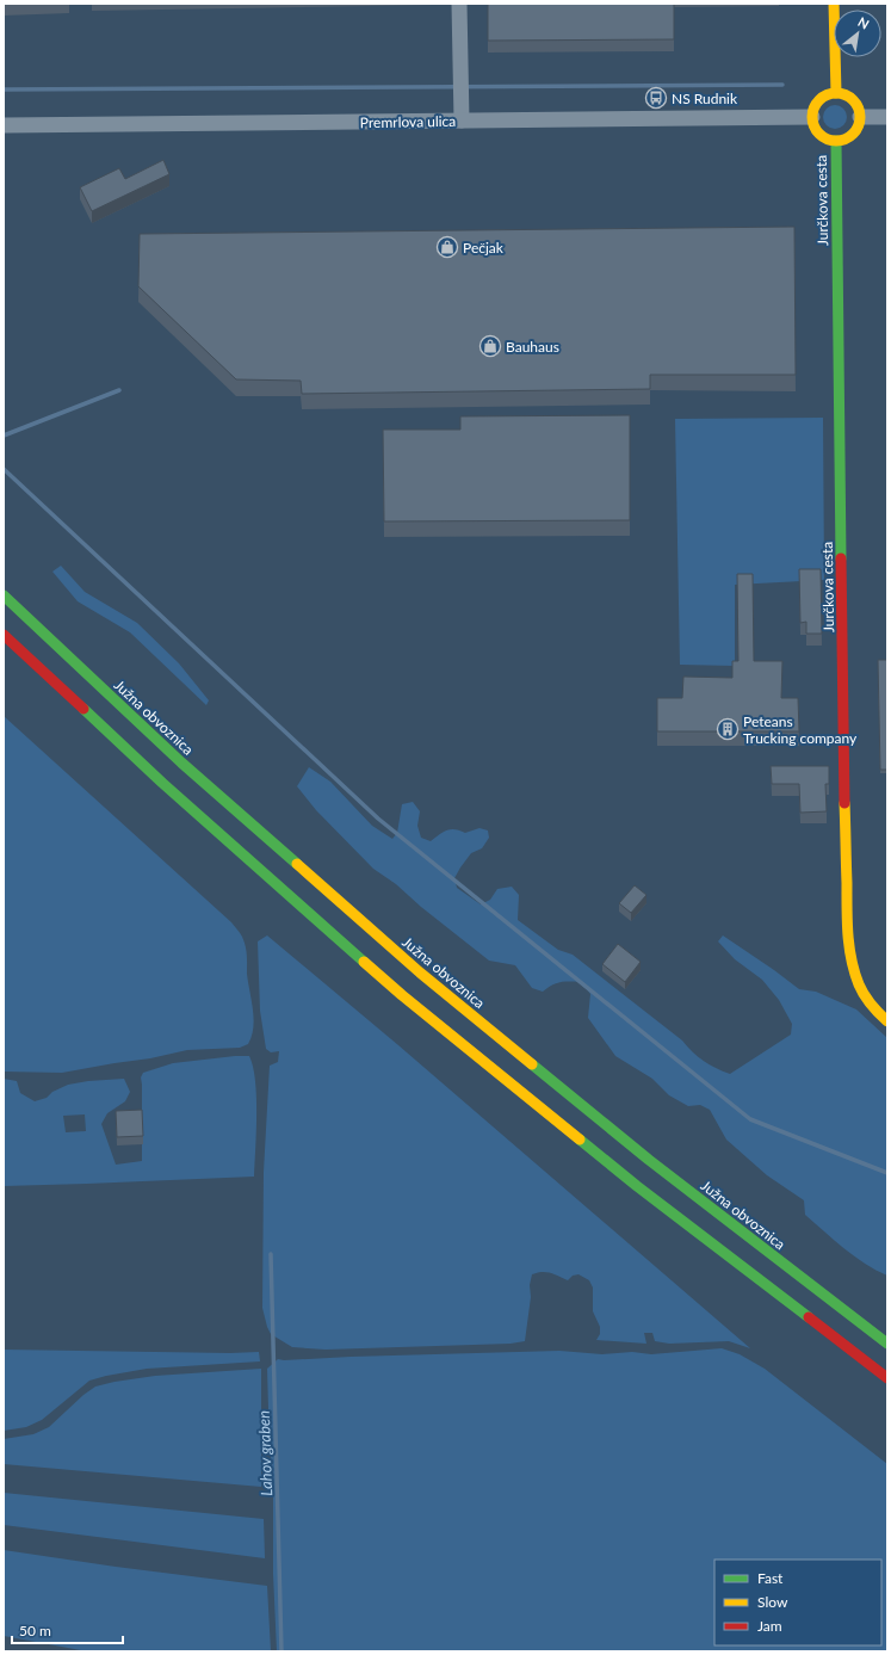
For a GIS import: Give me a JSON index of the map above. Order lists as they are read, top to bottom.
{
  "streets": {
    "main road": ["Jurčkova cesta", "Južna obvoznica"],
    "street": ["Premrlova ulica"]
  },
  "crossings": [
    ["Premrlova ulica", "Jurčkova cesta"]
  ],
  "water": ["Lahov graben"],
  "places": {
    "bus stop": ["NS Rudnik"],
    "shop": ["Pečjak", "Bauhaus"],
    "building": ["Peteans Trucking company"]
  },
  "legend": ["Fast", "Slow", "Jam"],
  "scale_bar": "50 m",
  "north": "top right"
}
